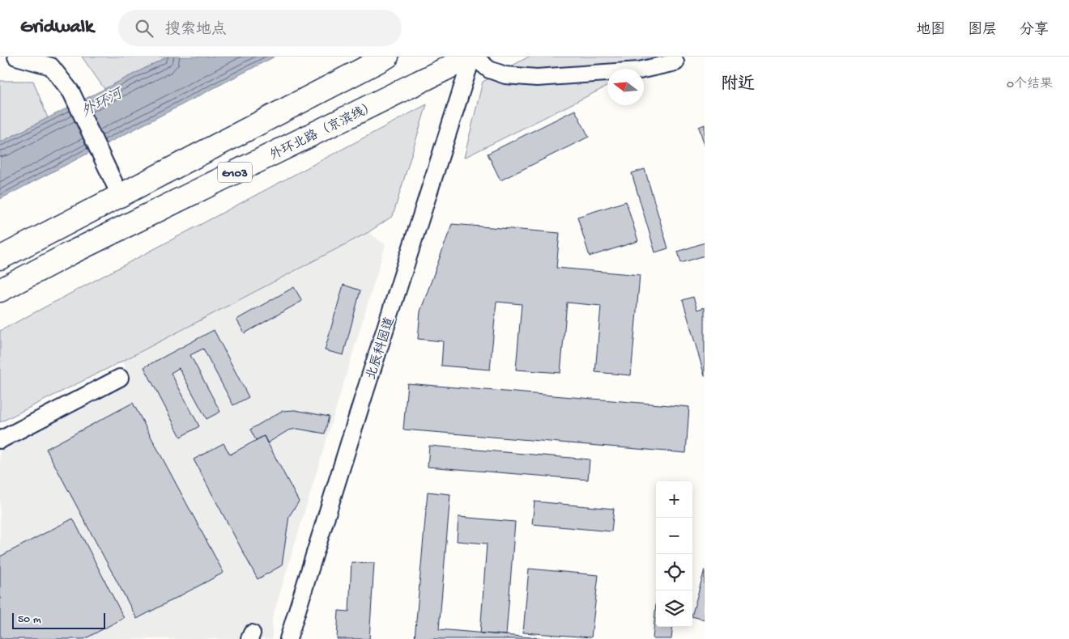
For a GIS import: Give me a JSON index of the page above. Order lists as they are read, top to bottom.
{
  "streets": {
    "highway": ["外环北路（京滨线）", "G103"],
    "street": ["北辰科园道"]
  },
  "crossings": [
    ["外环北路（京滨线）", "北辰科园道"]
  ],
  "water": ["外环河"],
  "scale_bar": "50 m",
  "north": "left",
  "page": {
    "header": "Gridwalk",
    "search": "搜索地点",
    "nav": ["地图", "图层", "分享"],
    "heading": ["附近", "0个结果"],
    "map_buttons": ["+", "−"],
    "scale": "50 m"
  }
}
